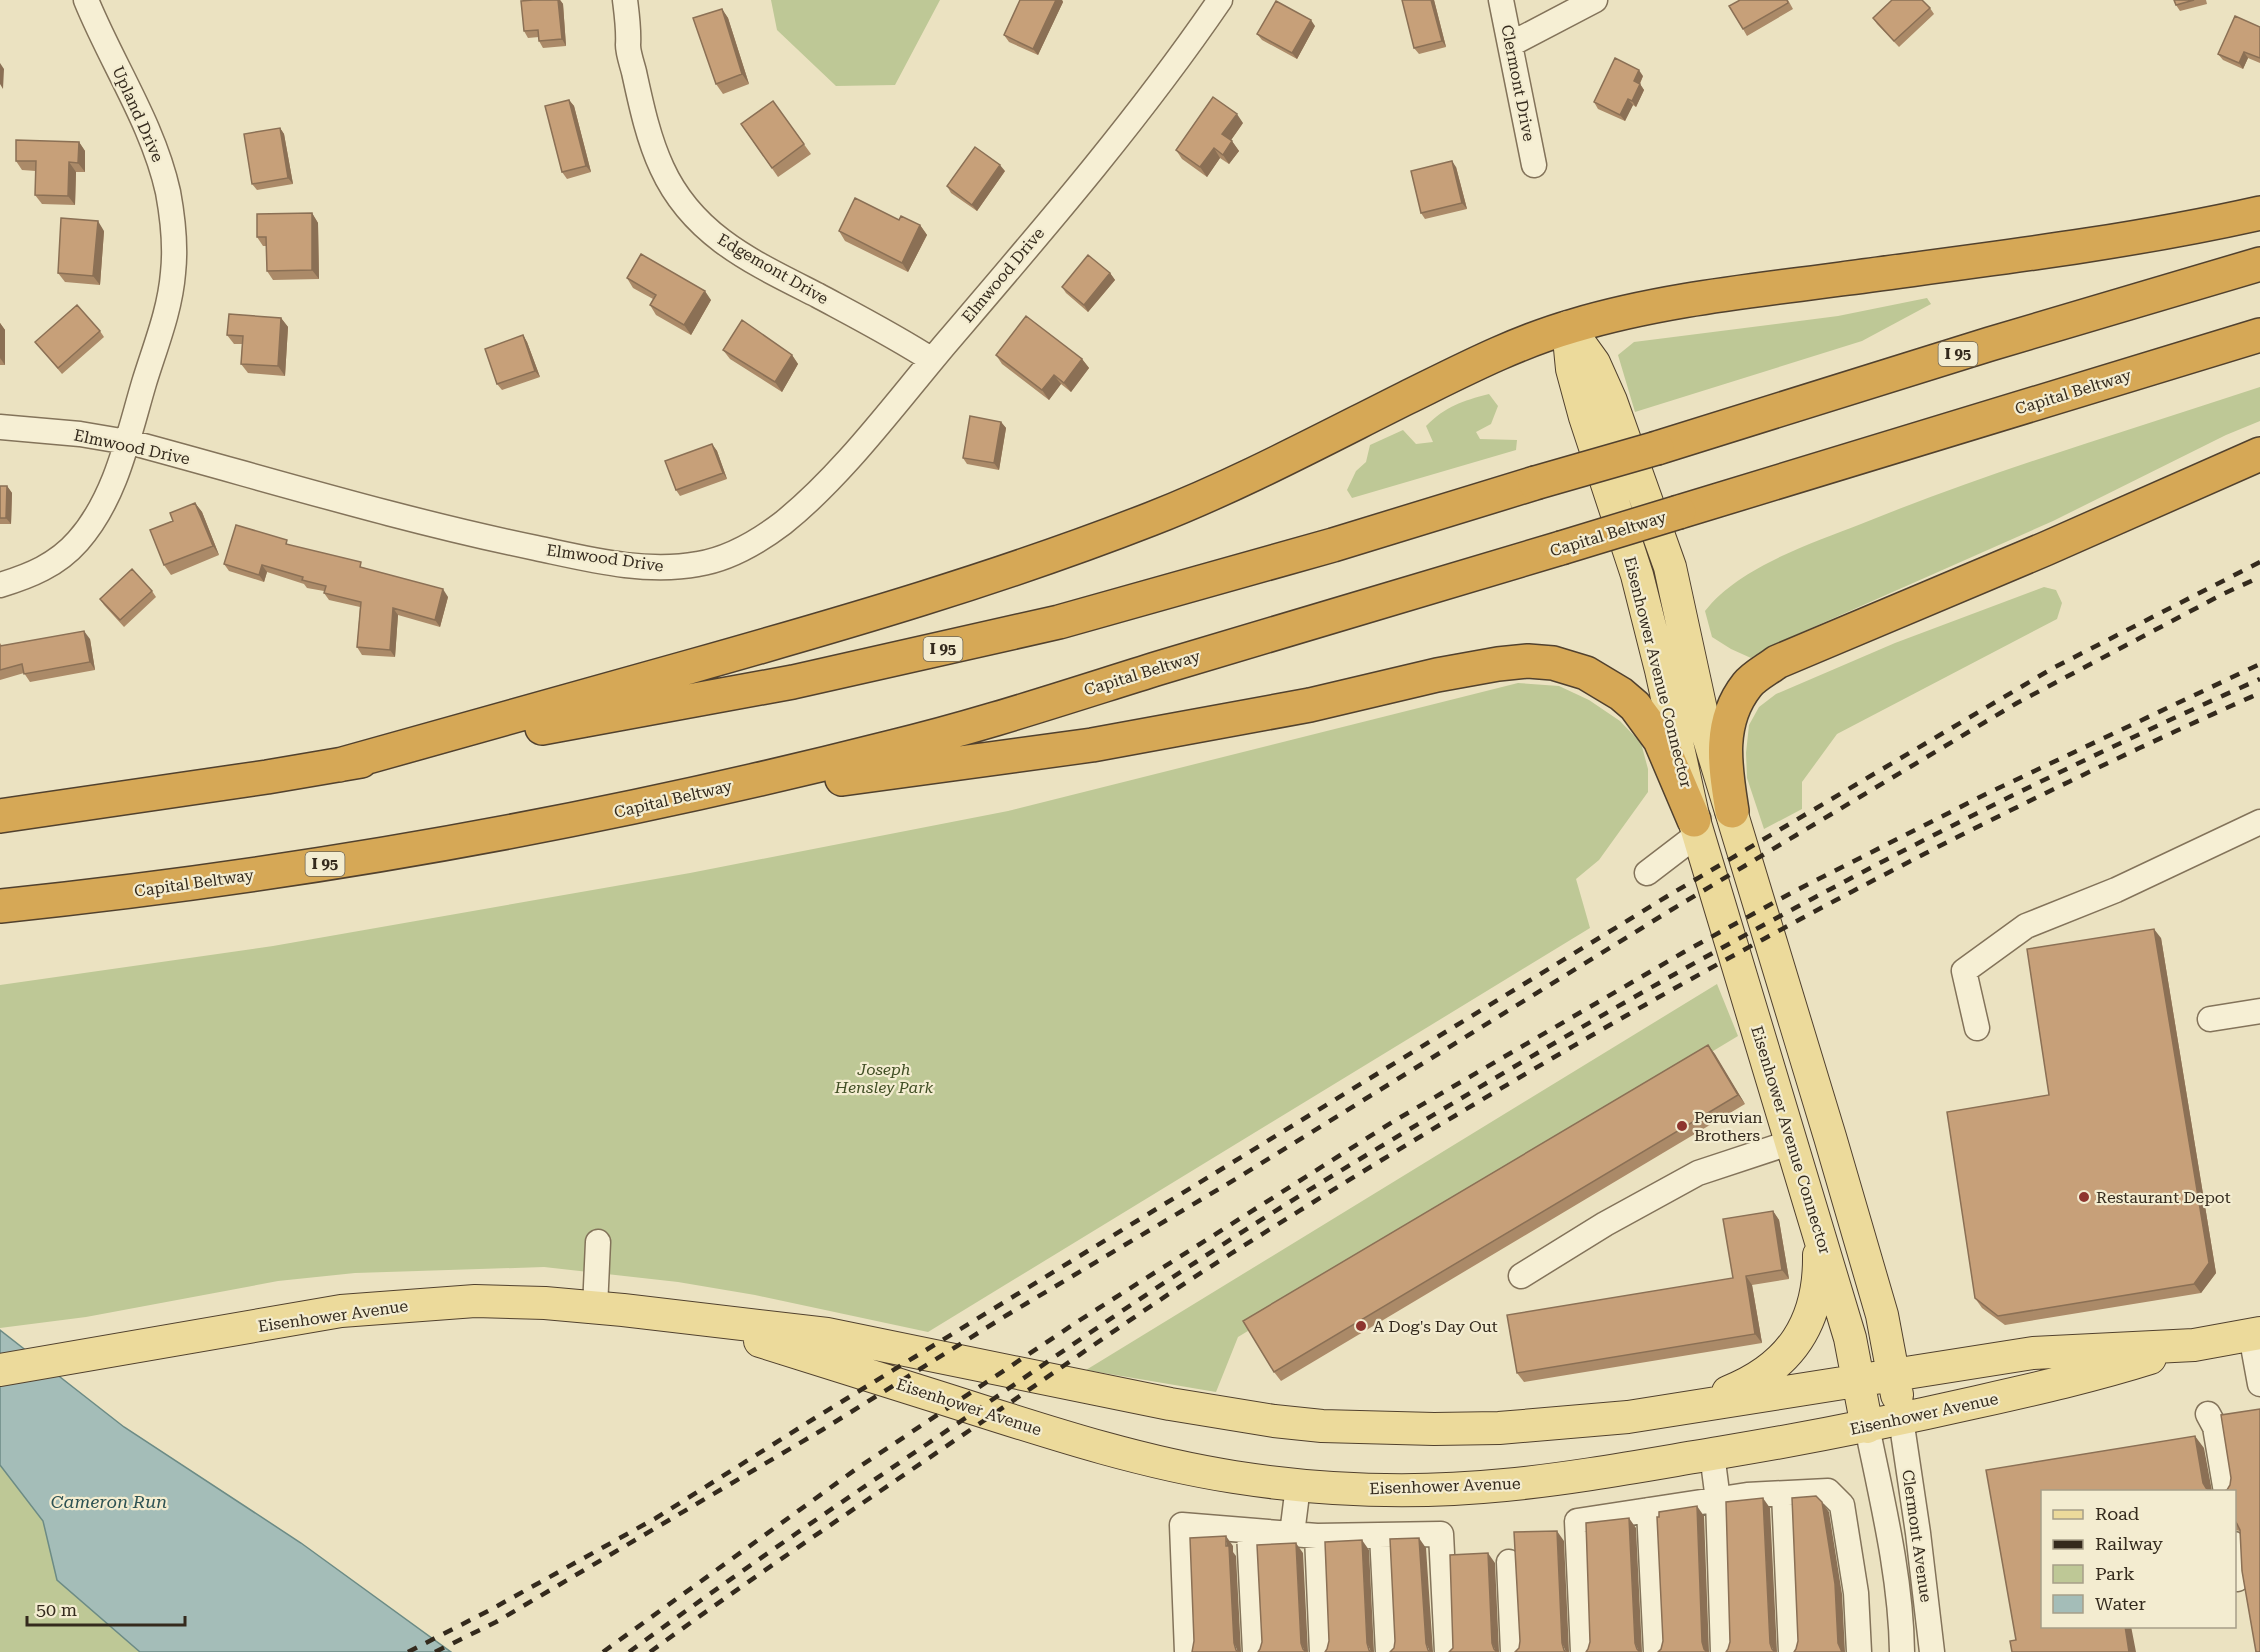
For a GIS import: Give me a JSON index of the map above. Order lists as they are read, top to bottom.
{
  "streets": {
    "highway": ["I 95", "Capital Beltway"],
    "main road": ["Eisenhower Avenue Connector", "Eisenhower Avenue"],
    "street": [
      "Clermont Drive",
      "Upland Drive",
      "Edgemont Drive",
      "Elmwood Drive",
      "Clermont Avenue"
    ]
  },
  "crossings": [
    ["Upland Drive", "Elmwood Drive"],
    ["Edgemont Drive", "Elmwood Drive"],
    ["Eisenhower Avenue Connector", "Eisenhower Avenue"],
    ["Eisenhower Avenue Connector", "Clermont Avenue"],
    ["Eisenhower Avenue", "Clermont Avenue"]
  ],
  "water": ["Cameron Run"],
  "parks": ["Joseph Hensley Park"],
  "places": ["Peruvian Brothers", "Restaurant Depot", "A Dog's Day Out"],
  "legend": [
    "Road",
    "Railway",
    "Park",
    "Water"
  ],
  "scale_bar": "50 m"
}
